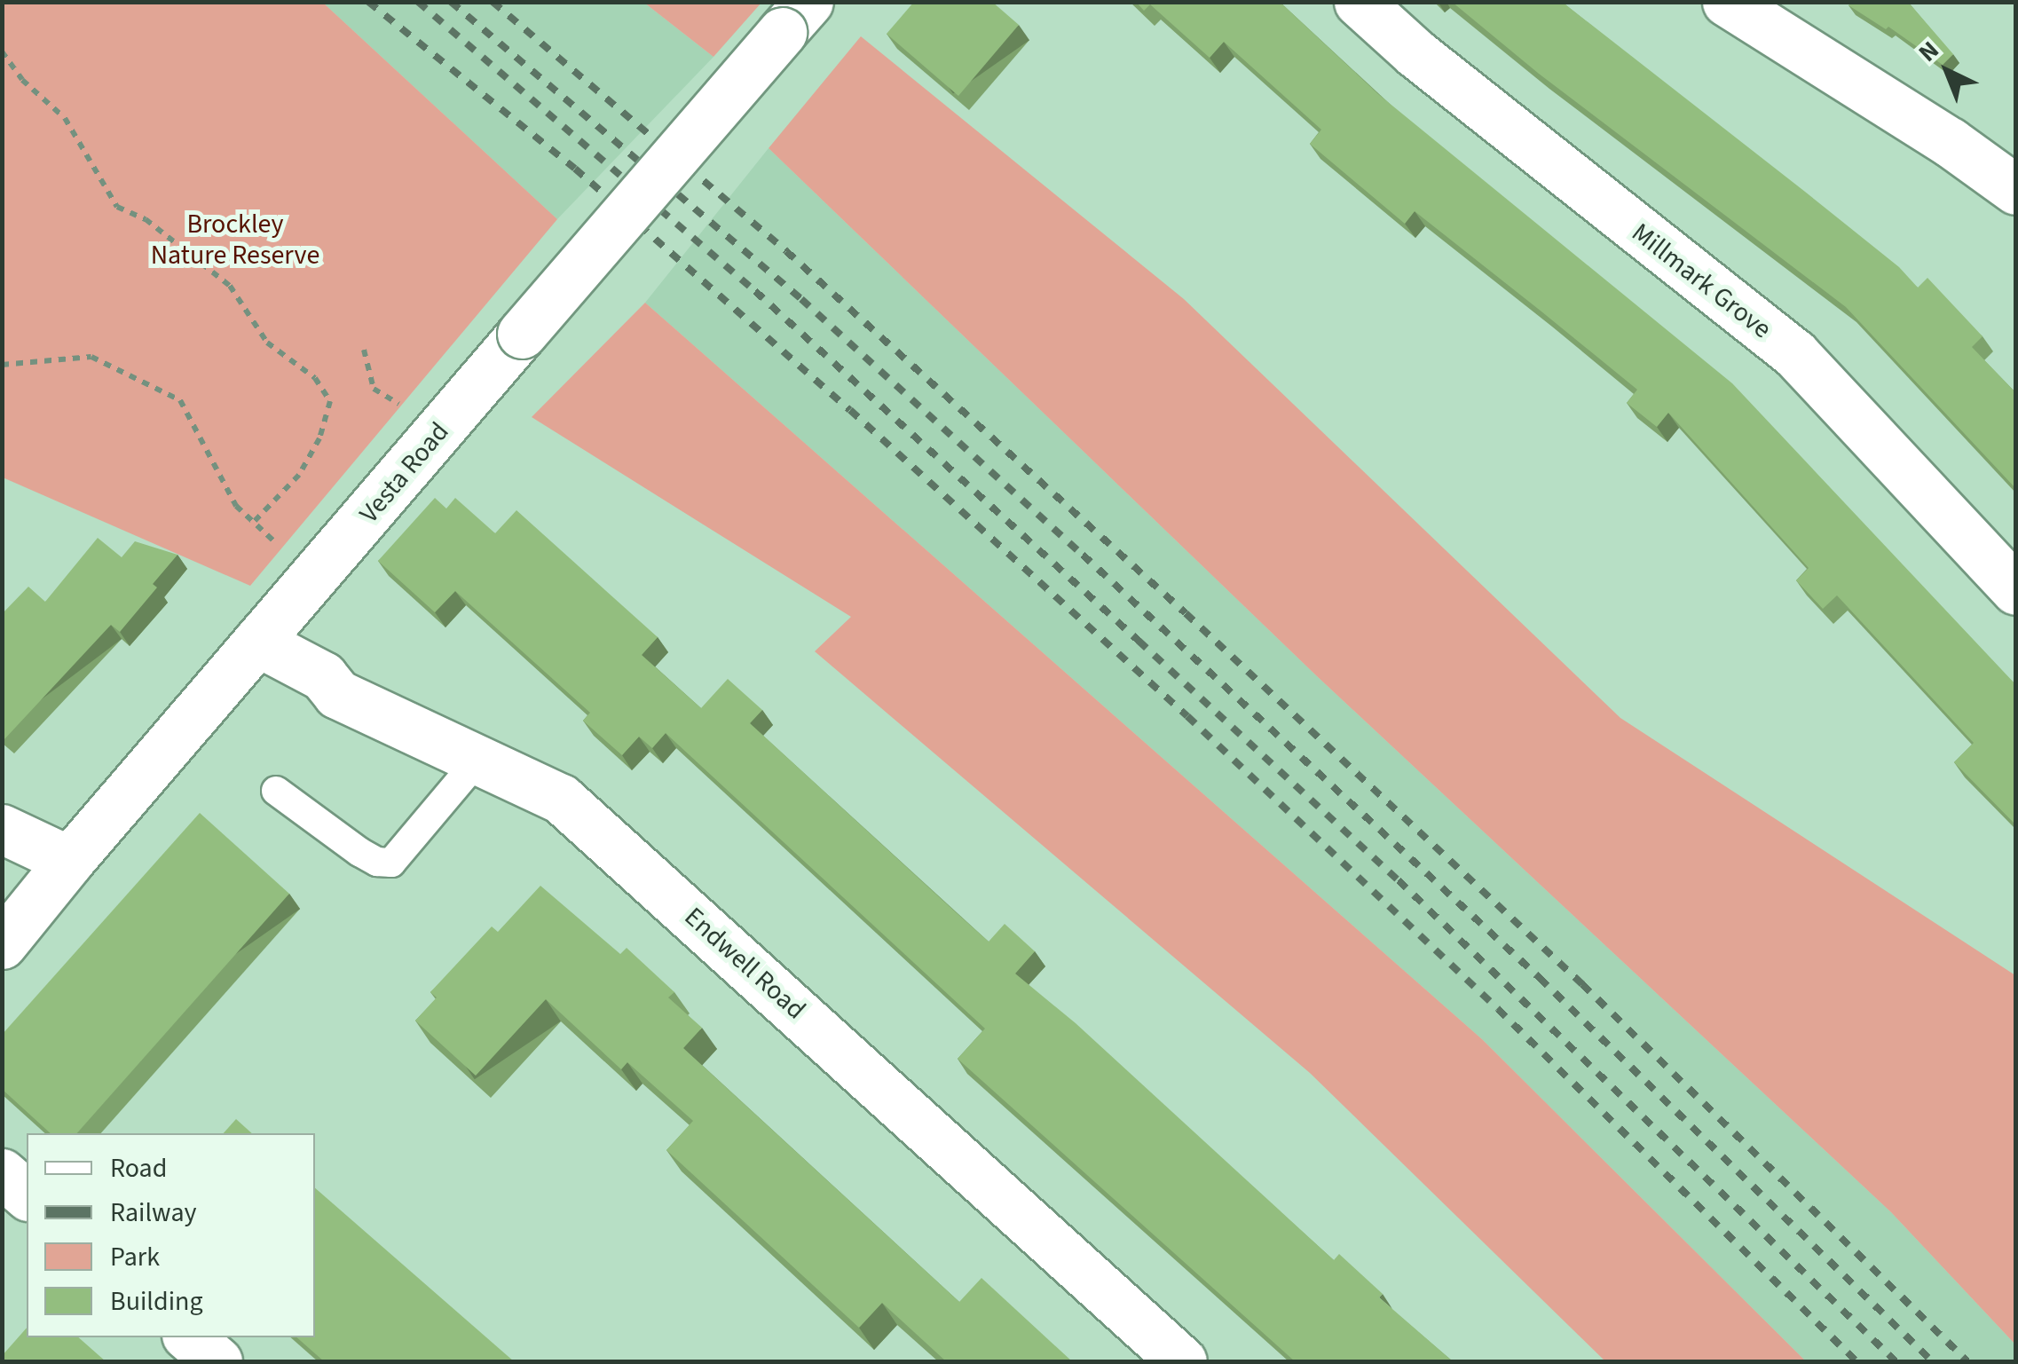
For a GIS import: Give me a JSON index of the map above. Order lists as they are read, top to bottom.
{
  "streets": {
    "street": ["Millmark Grove", "Vesta Road", "Endwell Road"]
  },
  "crossings": [
    ["Vesta Road", "Endwell Road"]
  ],
  "parks": ["Brockley Nature Reserve"],
  "legend": [
    "Road",
    "Railway",
    "Park",
    "Building"
  ],
  "north": "top left"
}
